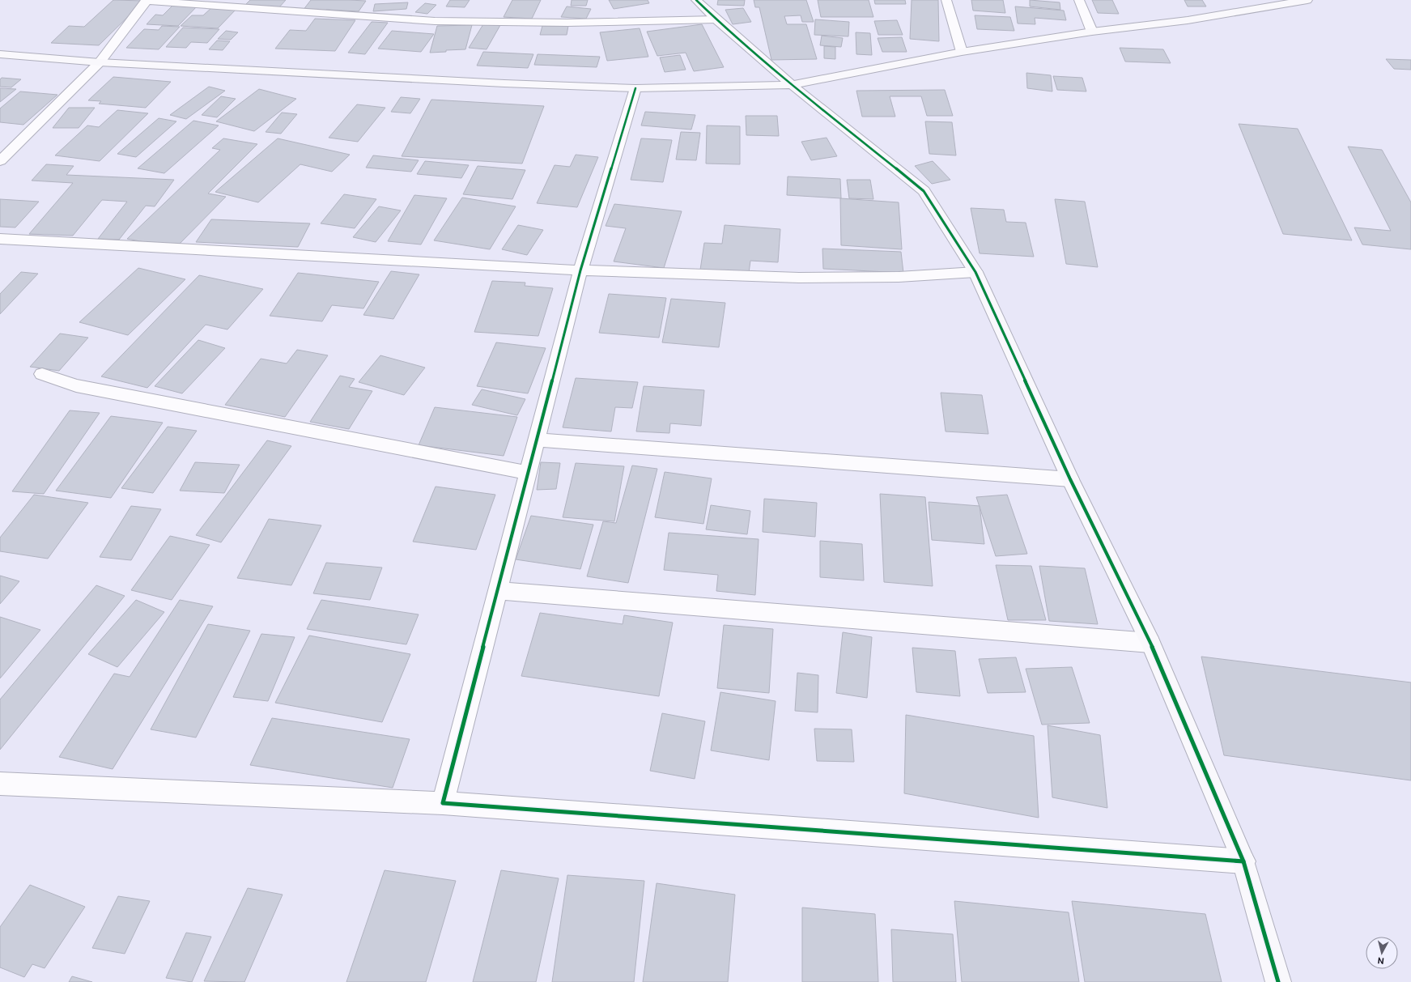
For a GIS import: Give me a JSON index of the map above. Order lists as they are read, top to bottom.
{
  "north": "bottom"
}
